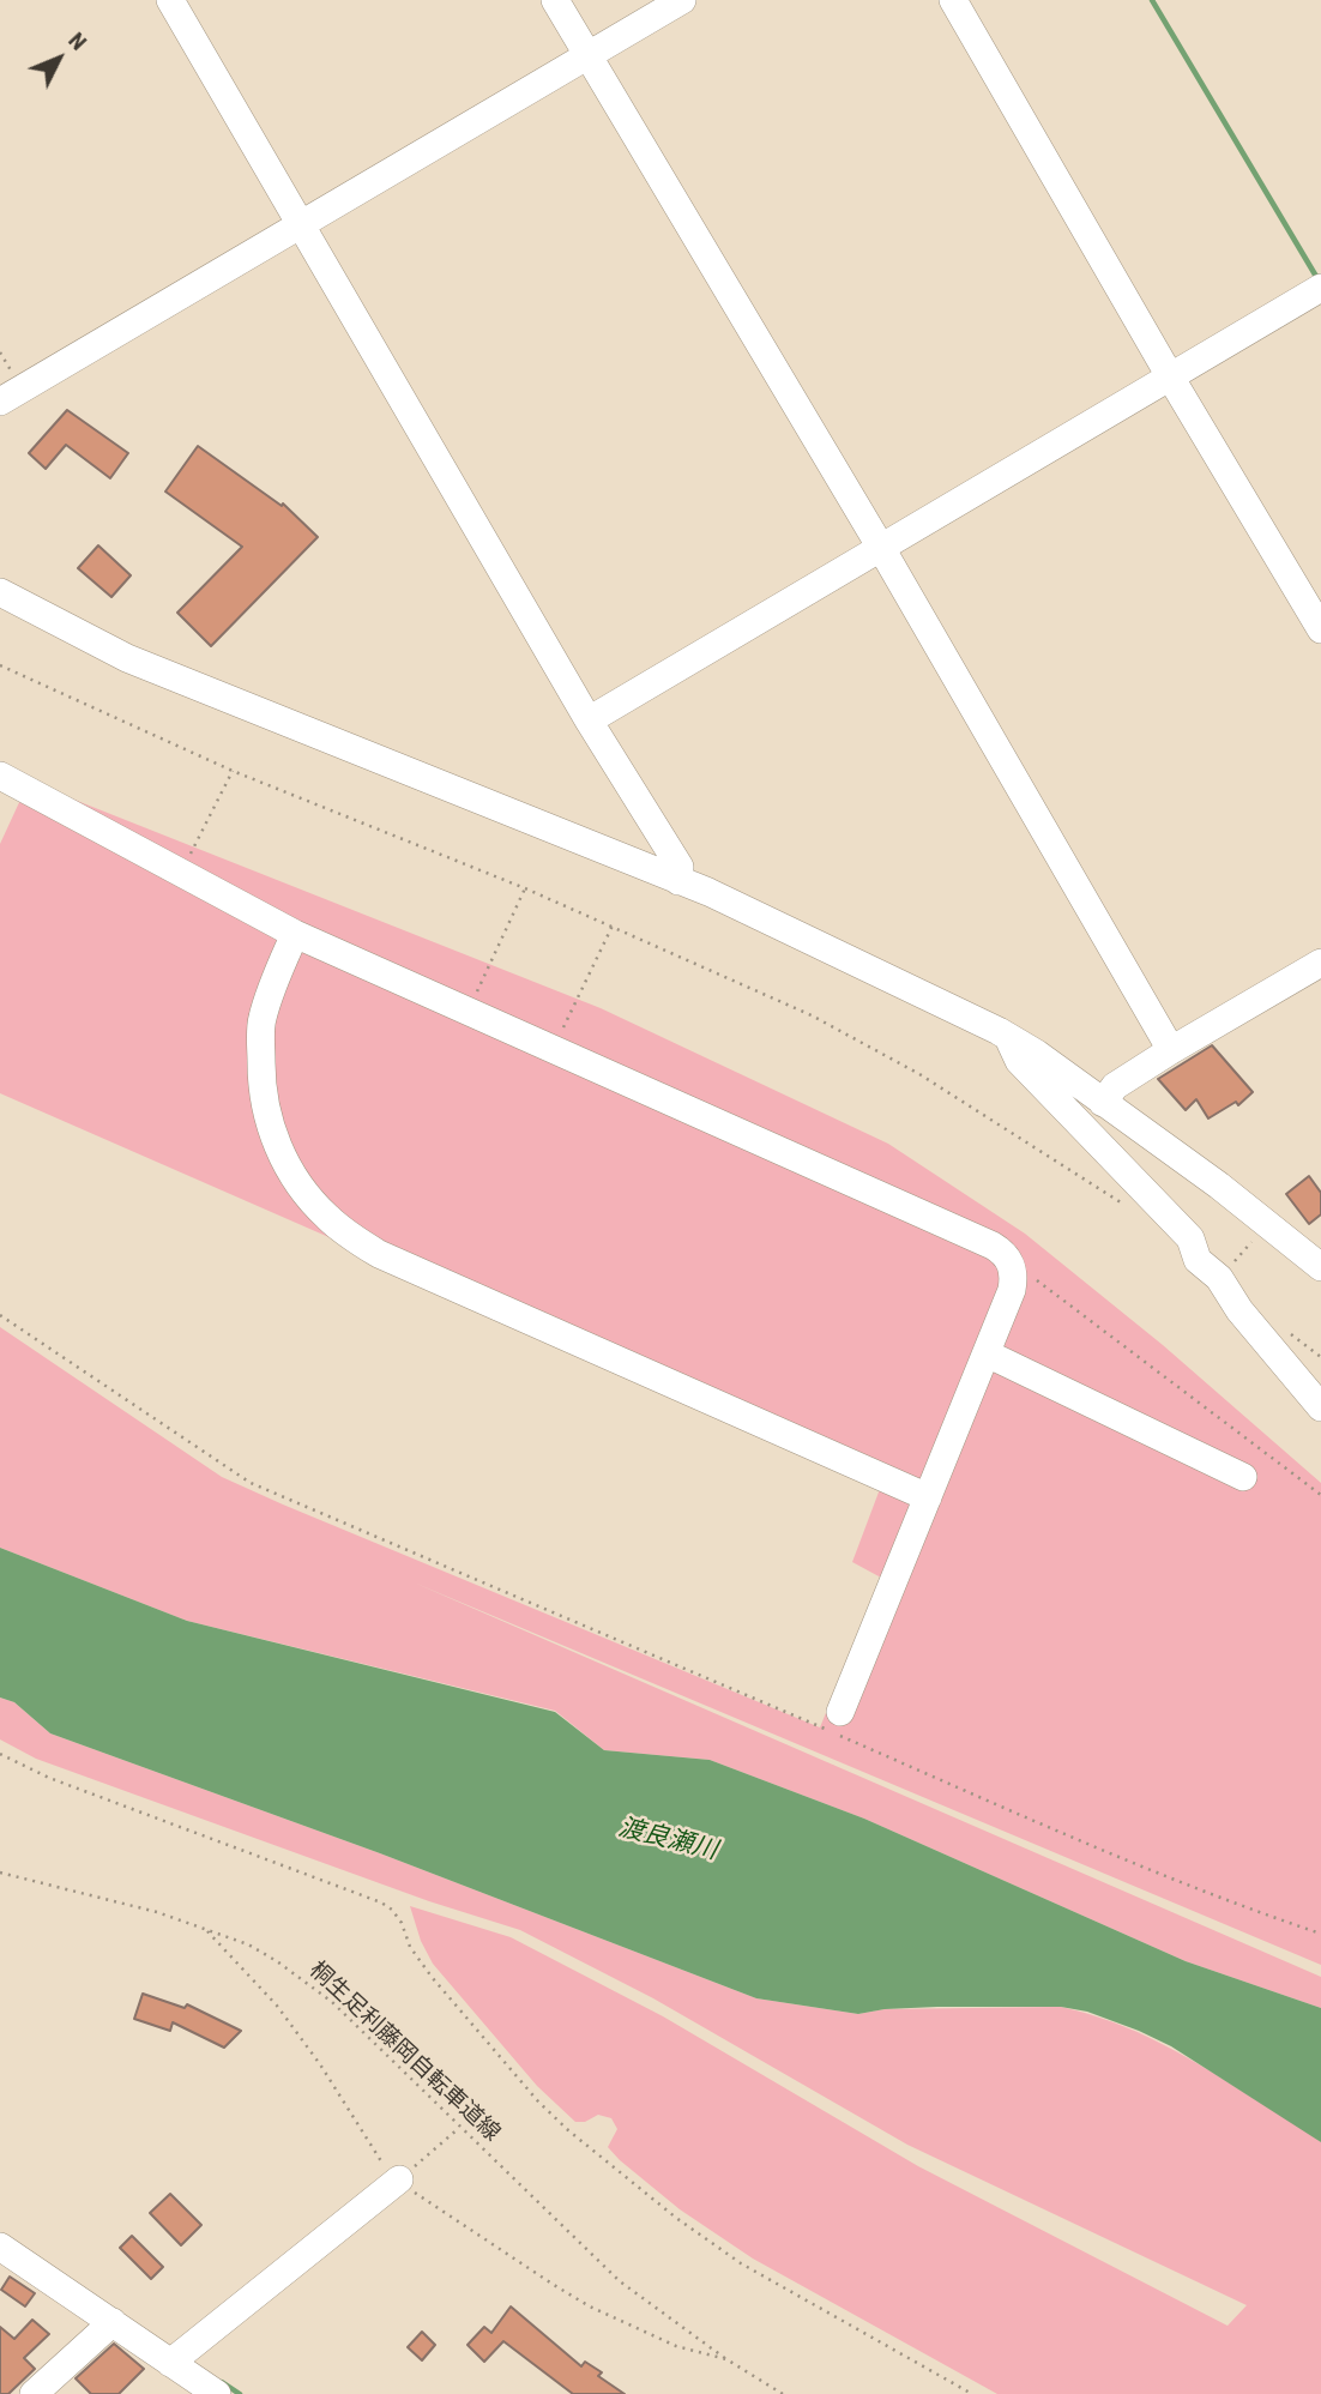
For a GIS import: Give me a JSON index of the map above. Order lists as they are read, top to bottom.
{
  "streets": {
    "path": ["桐生足利藤岡自転車道線"]
  },
  "water": ["渡良瀬川"],
  "north": "top right"
}
